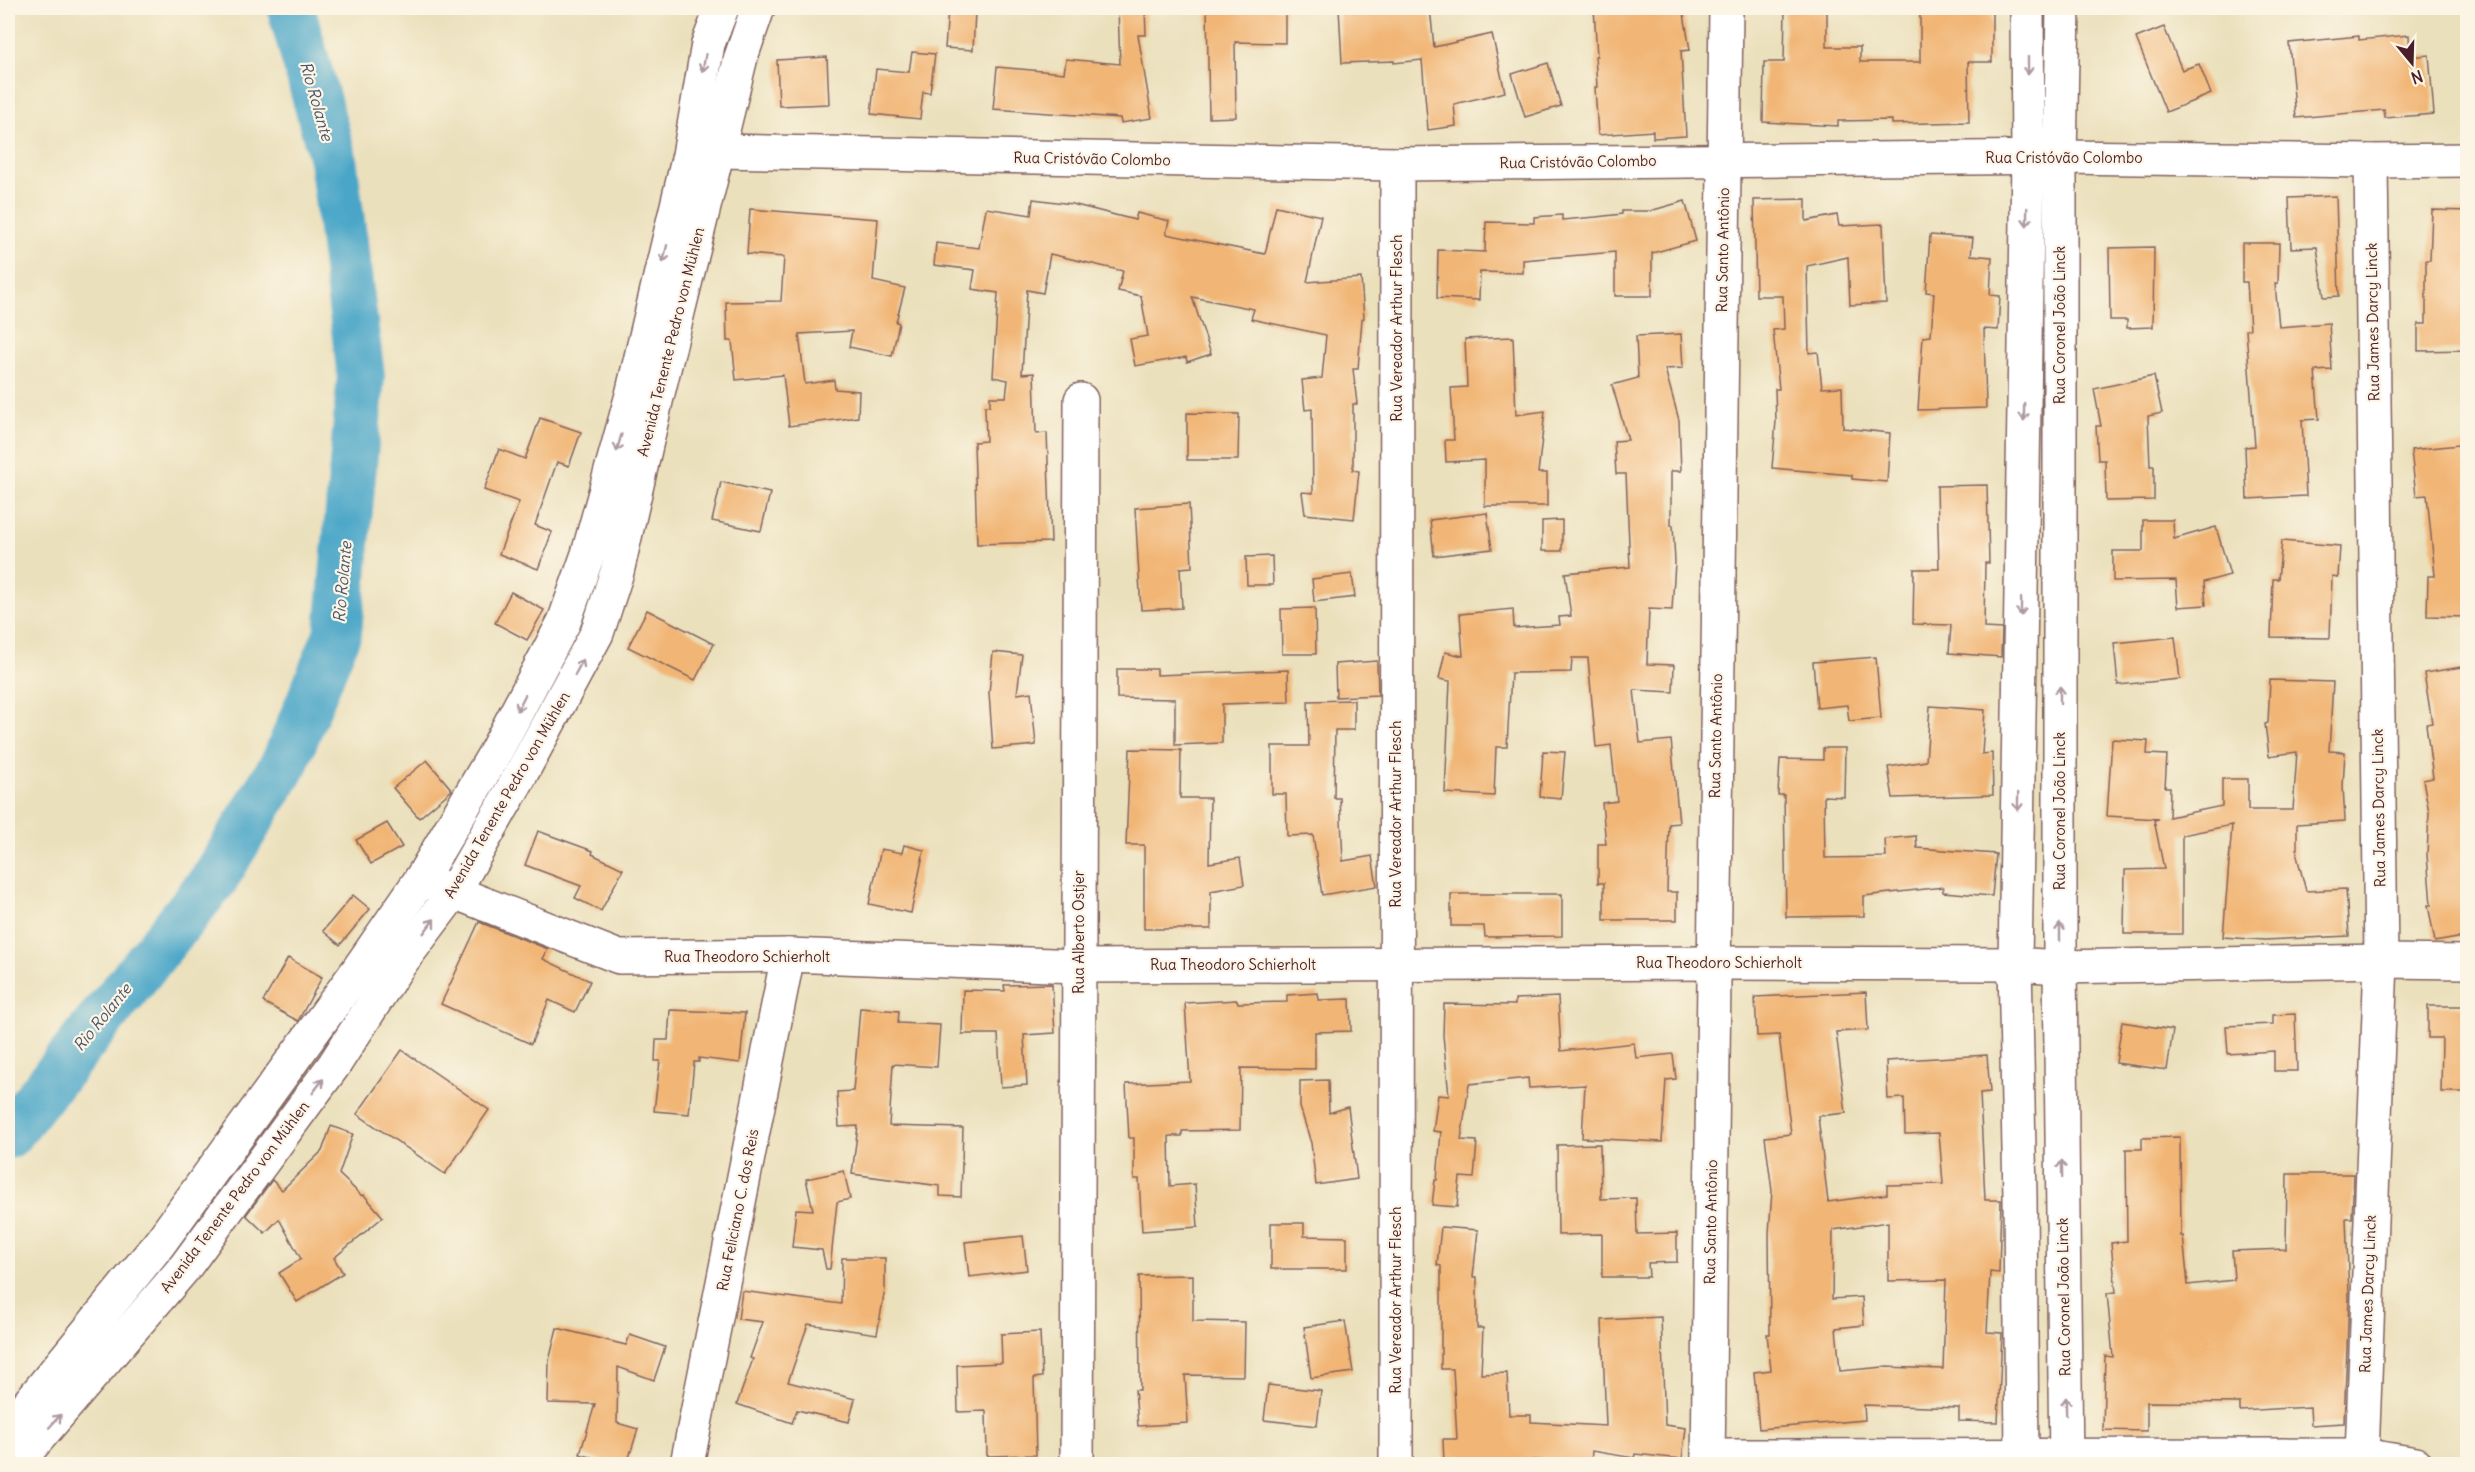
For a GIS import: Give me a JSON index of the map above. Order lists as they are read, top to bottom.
{
  "streets": {
    "street": [
      "Rua Cristóvão Colombo",
      "Rua Santo Antônio",
      "Rua James Darcy Linck",
      "Rua Coronel João Linck",
      "Rua Vereador Arthur Flesch",
      "Avenida Tenente Pedro von Mühlen",
      "Rua Alberto Ostjer",
      "Rua Theodoro Schierholt",
      "Rua Feliciano C. dos Reis"
    ]
  },
  "crossings": [
    ["Rua Cristóvão Colombo", "Rua Santo Antônio"],
    ["Rua Cristóvão Colombo", "Rua James Darcy Linck"],
    ["Rua Cristóvão Colombo", "Rua Coronel João Linck"],
    ["Rua Cristóvão Colombo", "Rua Vereador Arthur Flesch"],
    ["Rua Cristóvão Colombo", "Avenida Tenente Pedro von Mühlen"],
    ["Rua Santo Antônio", "Rua Theodoro Schierholt"],
    ["Rua James Darcy Linck", "Rua Theodoro Schierholt"],
    ["Rua Coronel João Linck", "Rua Theodoro Schierholt"],
    ["Rua Vereador Arthur Flesch", "Rua Theodoro Schierholt"],
    ["Avenida Tenente Pedro von Mühlen", "Rua Theodoro Schierholt"],
    ["Rua Alberto Ostjer", "Rua Theodoro Schierholt"],
    ["Rua Theodoro Schierholt", "Rua Feliciano C. dos Reis"]
  ],
  "water": ["Rio Rolante"],
  "north": "bottom"
}
